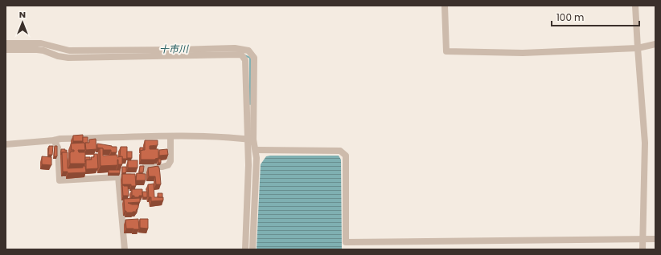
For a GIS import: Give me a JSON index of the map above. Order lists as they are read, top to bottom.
{
  "water": ["十市川"],
  "scale_bar": "100 m",
  "north": "top"
}
